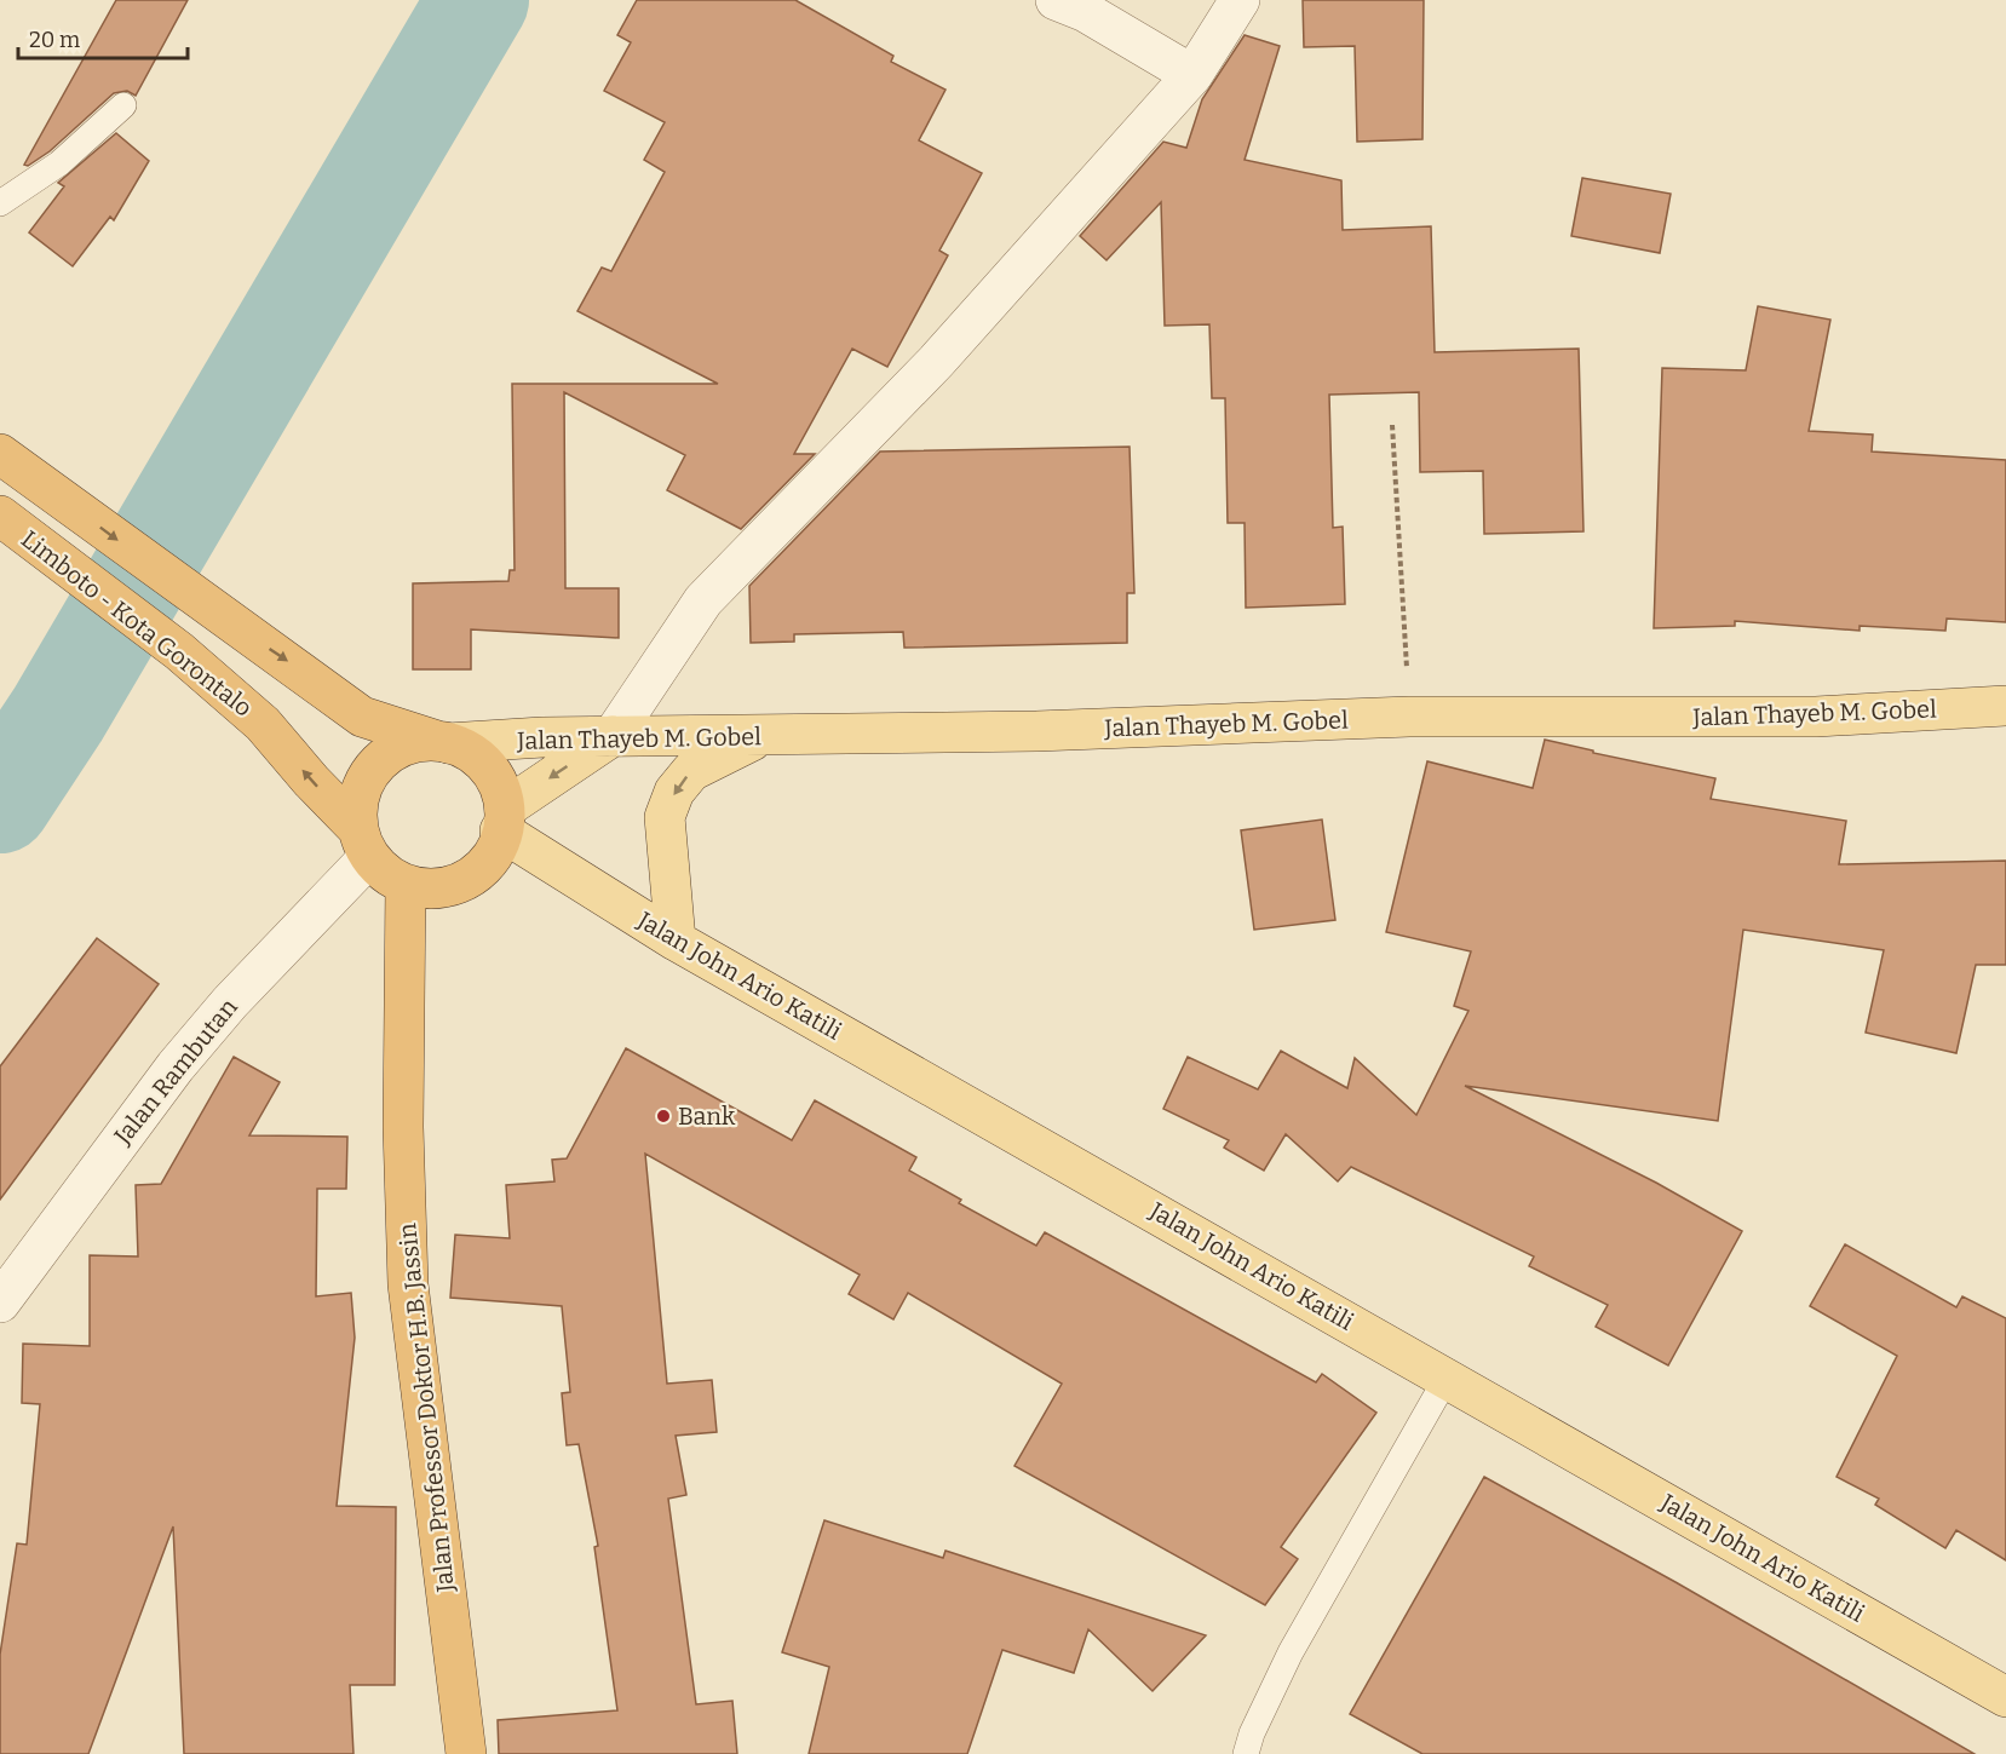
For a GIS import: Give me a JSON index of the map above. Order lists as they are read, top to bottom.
{
  "streets": {
    "highway": ["Limboto - Kota Gorontalo", "Jalan Professor Doktor H.B. Jassin"],
    "main road": ["Jalan Thayeb M. Gobel", "Jalan John Ario Katili"],
    "street": ["Jalan Rambutan"]
  },
  "crossings": [
    ["Limboto - Kota Gorontalo", "Jalan Thayeb M. Gobel"],
    ["Limboto - Kota Gorontalo", "Jalan John Ario Katili"],
    ["Limboto - Kota Gorontalo", "Jalan Rambutan"],
    ["Limboto - Kota Gorontalo", "Jalan Professor Doktor H.B. Jassin"],
    ["Jalan Thayeb M. Gobel", "Jalan John Ario Katili"],
    ["Jalan Thayeb M. Gobel", "Jalan Rambutan"],
    ["Jalan Thayeb M. Gobel", "Jalan Professor Doktor H.B. Jassin"],
    ["Jalan John Ario Katili", "Jalan Rambutan"],
    ["Jalan John Ario Katili", "Jalan Professor Doktor H.B. Jassin"],
    ["Jalan Rambutan", "Jalan Professor Doktor H.B. Jassin"]
  ],
  "places": ["Bank"],
  "scale_bar": "20 m"
}
